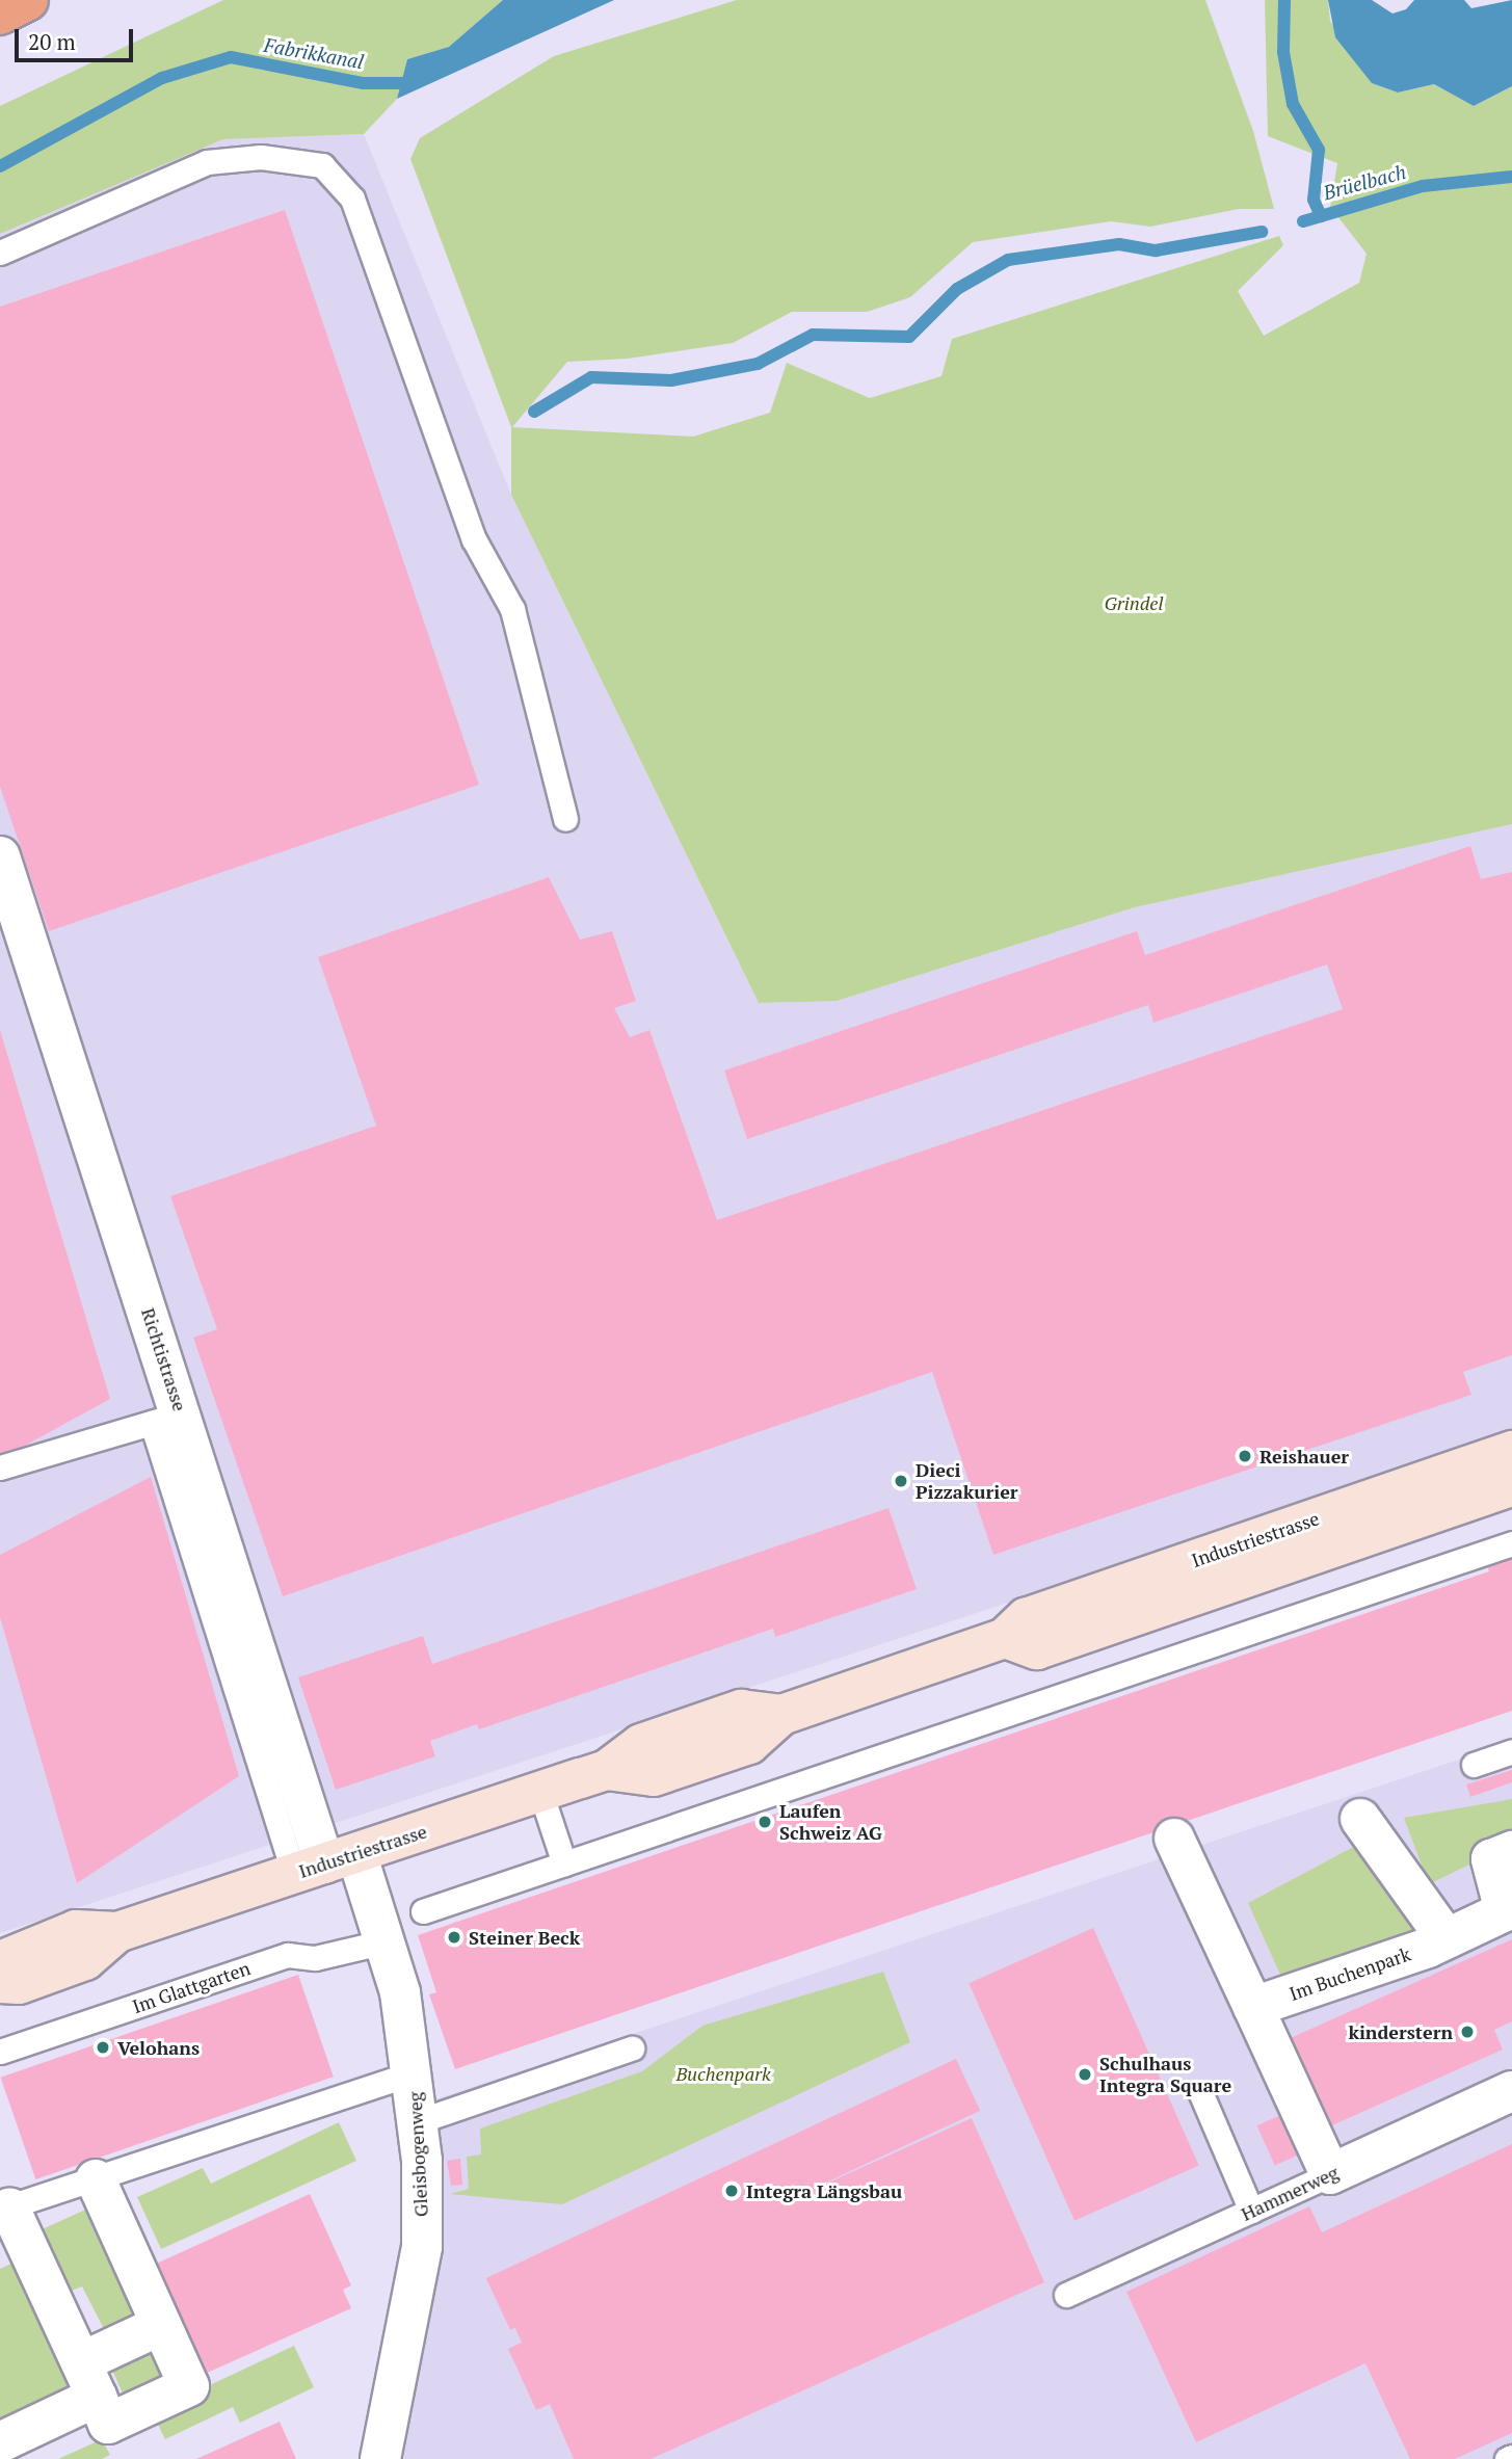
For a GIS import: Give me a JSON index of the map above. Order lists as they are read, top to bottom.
{
  "streets": {
    "street": [
      "Richtistrasse",
      "Industriestrasse",
      "Im Buchenpark",
      "Gleisbogenweg",
      "Hammerweg"
    ],
    "lane": ["Im Glattgarten"]
  },
  "crossings": [
    ["Richtistrasse", "Industriestrasse"],
    ["Richtistrasse", "Gleisbogenweg"],
    ["Industriestrasse", "Gleisbogenweg"],
    ["Im Glattgarten", "Gleisbogenweg"]
  ],
  "water": ["Fabrikkanal", "Brüelbach"],
  "parks": ["Grindel", "Buchenpark"],
  "places": [
    "Reishauer",
    "Dieci Pizzakurier",
    "Laufen Schweiz AG",
    "Steiner Beck",
    "kinderstern",
    "Velohans",
    "Schulhaus Integra Square",
    "Integra Längsbau"
  ],
  "scale_bar": "20 m"
}
